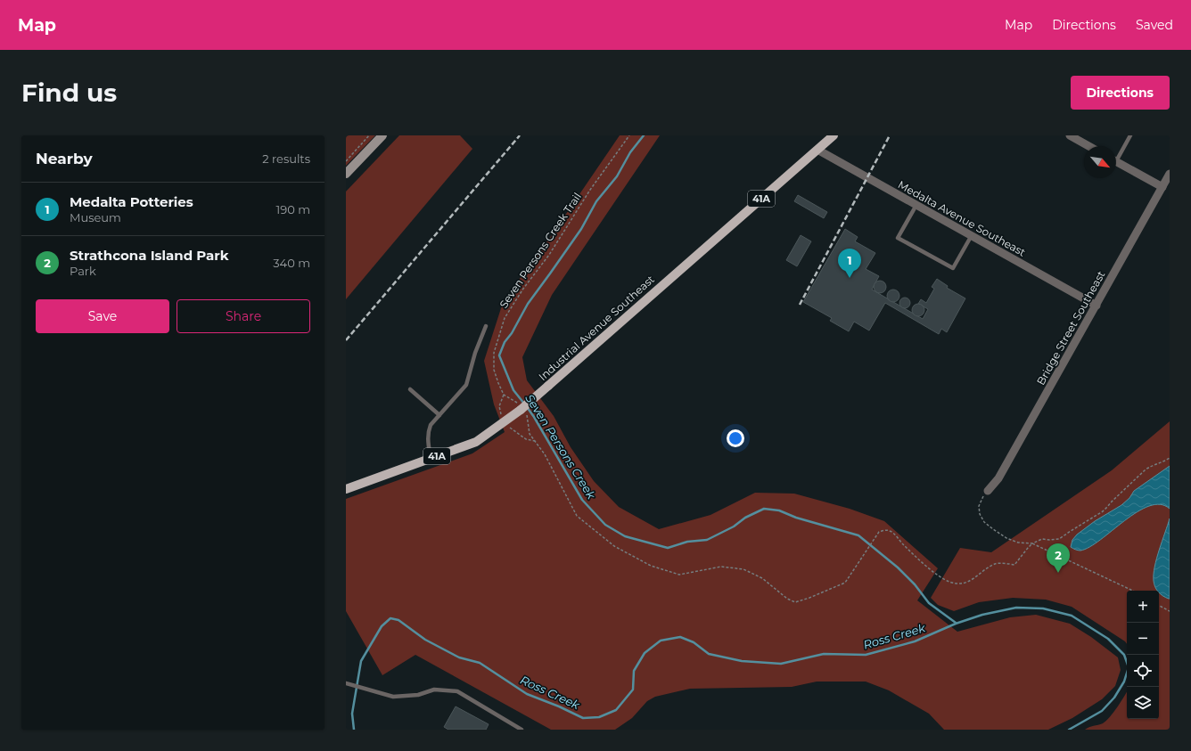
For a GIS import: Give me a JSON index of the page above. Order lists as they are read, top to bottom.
{
  "streets": {
    "main road": ["41A", "Industrial Avenue Southeast"],
    "street": ["Medalta Avenue Southeast", "Bridge Street Southeast"],
    "path": ["Seven Persons Creek Trail"]
  },
  "crossings": [
    ["Medalta Avenue Southeast", "Industrial Avenue Southeast"],
    ["Medalta Avenue Southeast", "Bridge Street Southeast"],
    ["Seven Persons Creek Trail", "Industrial Avenue Southeast"]
  ],
  "water": ["Seven Persons Creek", "Ross Creek"],
  "north": "bottom right",
  "page": {
    "header": "Map",
    "nav": ["Map", "Directions", "Saved"],
    "buttons": [
      "Directions",
      ["Save", "Share"]
    ],
    "title": "Find us",
    "heading": ["Nearby", "2 results"],
    "list": [
      {
        "mark": "1",
        "name": "Medalta Potteries",
        "note": "Museum",
        "value": "190 m"
      },
      {
        "mark": "2",
        "name": "Strathcona Island Park",
        "note": "Park",
        "value": "340 m"
      }
    ],
    "pins": ["1", "2"],
    "map_buttons": ["+", "−"]
  }
}
